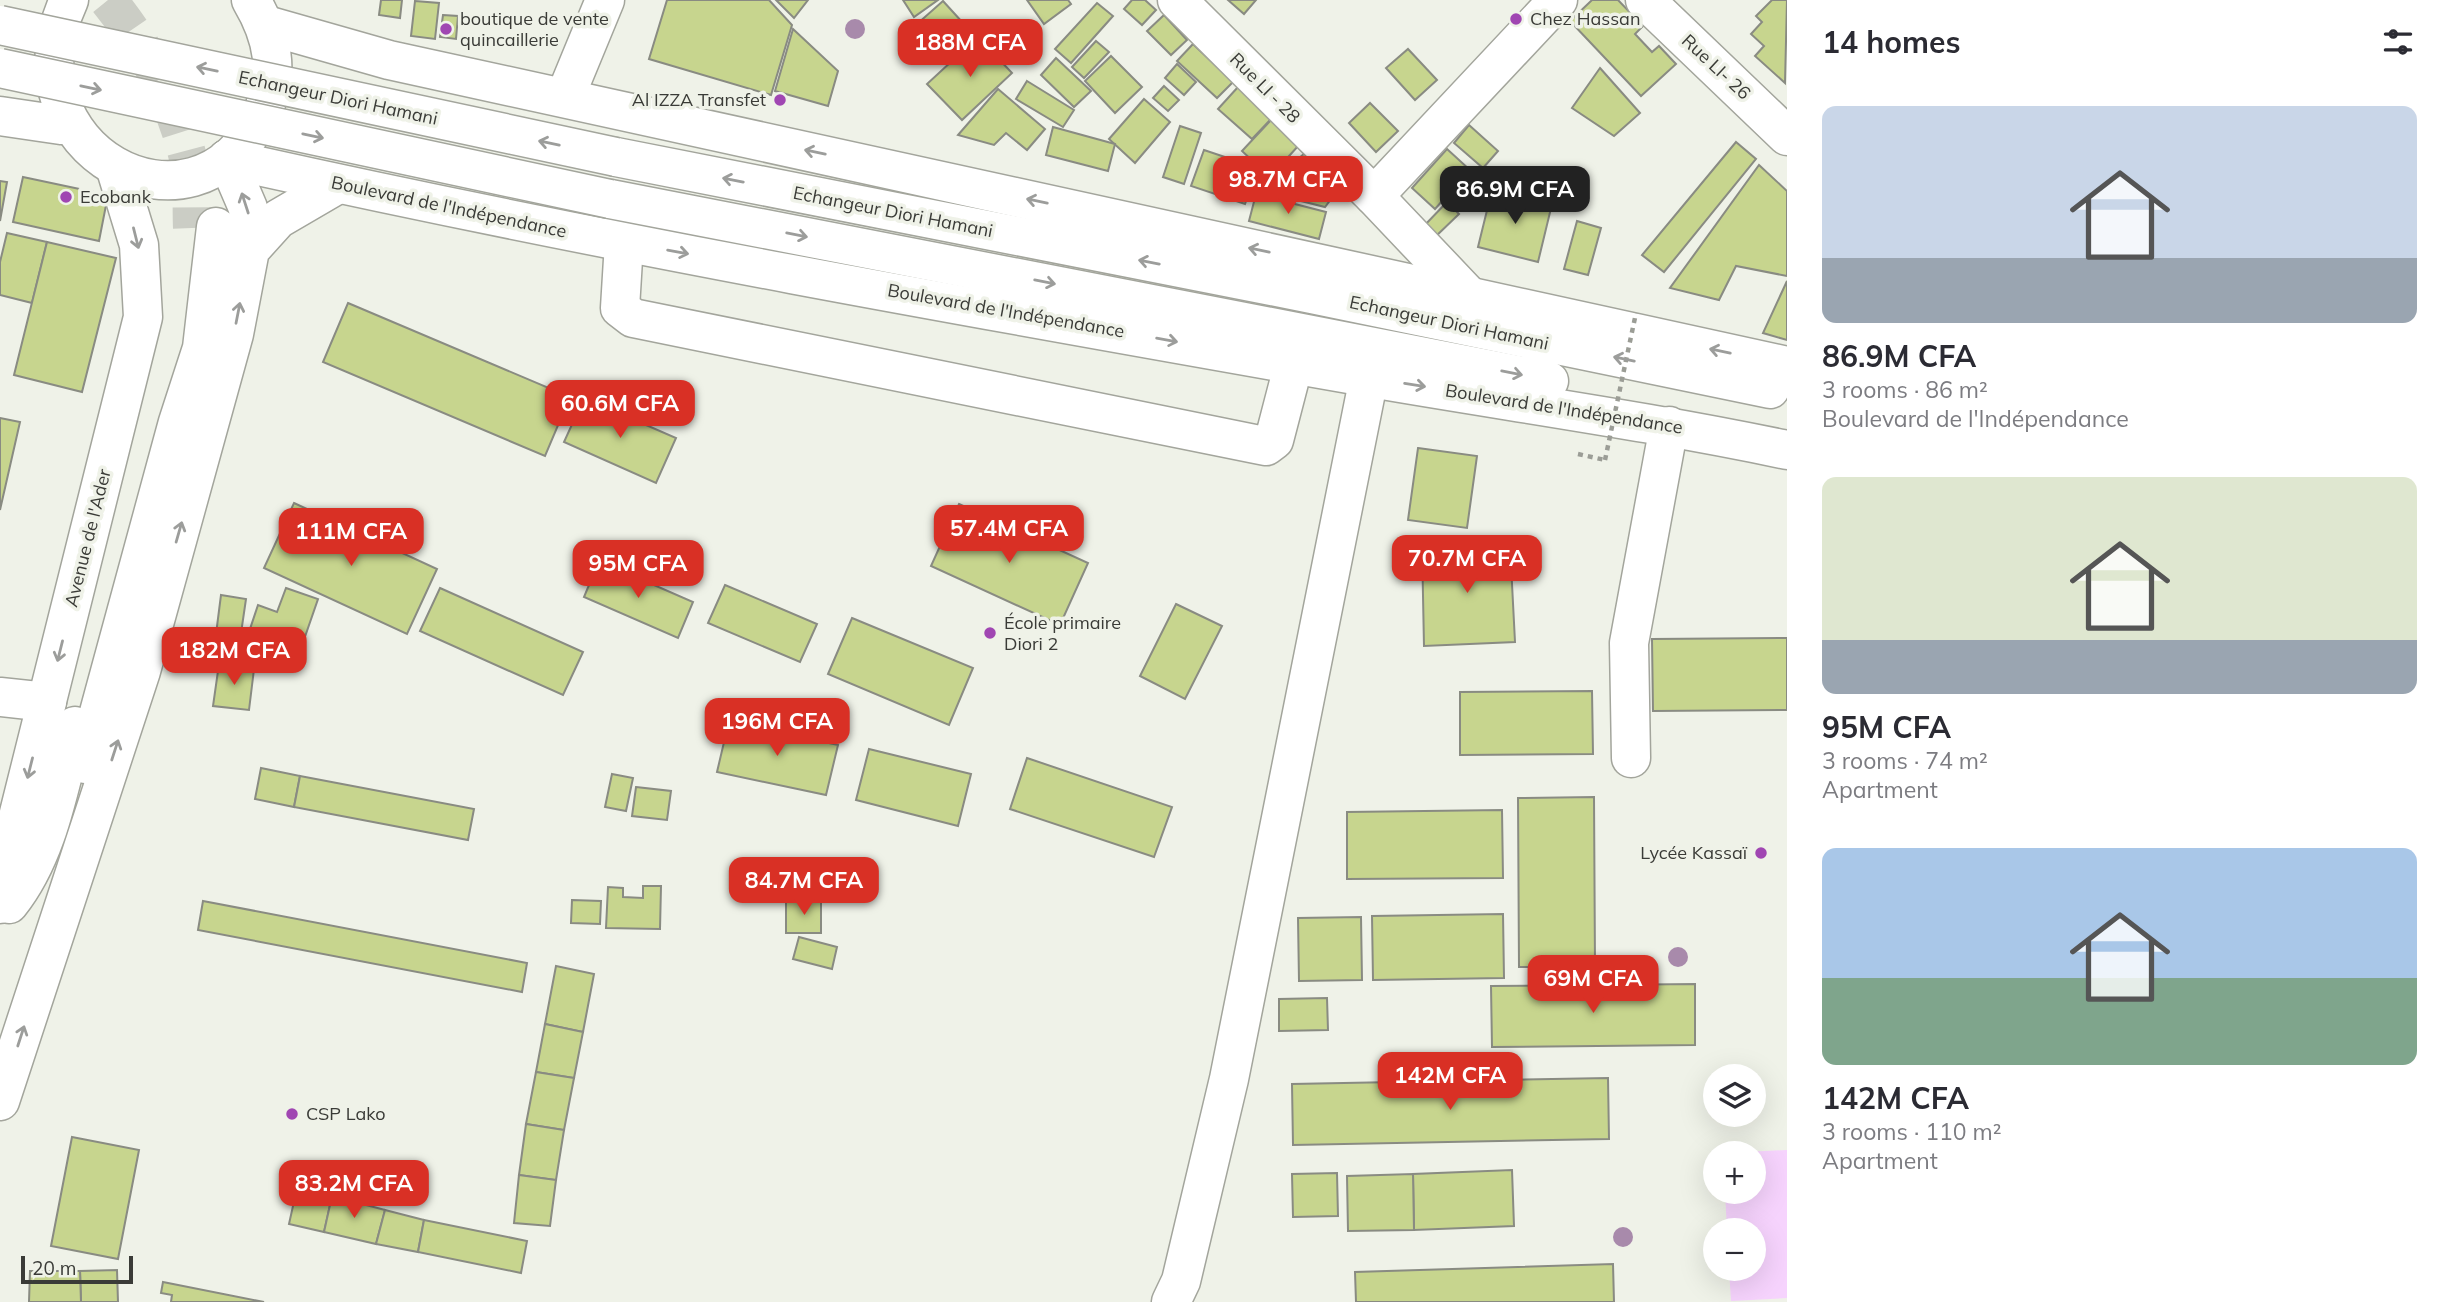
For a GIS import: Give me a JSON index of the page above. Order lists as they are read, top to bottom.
{
  "streets": {
    "main road": [
      "Rue LI- 26",
      "Rue LI - 28",
      "Echangeur Diori Hamani",
      "Boulevard de l'Indépendance",
      "Avenue de l'Ader"
    ]
  },
  "crossings": [
    ["Boulevard de l'Indépendance", "Avenue de l'Ader"]
  ],
  "places": [
    "Chez Hassan",
    "boutique de vente quincaillerie",
    "Al IZZA Transfet",
    "Ecobank",
    "École primaire Diori 2",
    "Lycée Kassaï",
    "CSP Lako"
  ],
  "scale_bar": "20 m",
  "page": {
    "heading": "14 homes",
    "price": [
      "188M CFA",
      "98.7M CFA",
      "86.9M CFA",
      "60.6M CFA",
      "57.4M CFA",
      "111M CFA",
      "70.7M CFA",
      "95M CFA",
      "182M CFA",
      "196M CFA",
      "84.7M CFA",
      "69M CFA",
      "142M CFA",
      "83.2M CFA"
    ],
    "list": [
      {
        "name": "86.9M CFA",
        "note": "3 rooms · 86 m² · Boulevard de l'Indépendance"
      },
      {
        "name": "95M CFA",
        "note": "3 rooms · 74 m² · Apartment"
      },
      {
        "name": "142M CFA",
        "note": "3 rooms · 110 m² · Apartment"
      }
    ],
    "map_buttons": ["+", "−"],
    "scale": "20 m"
  }
}
